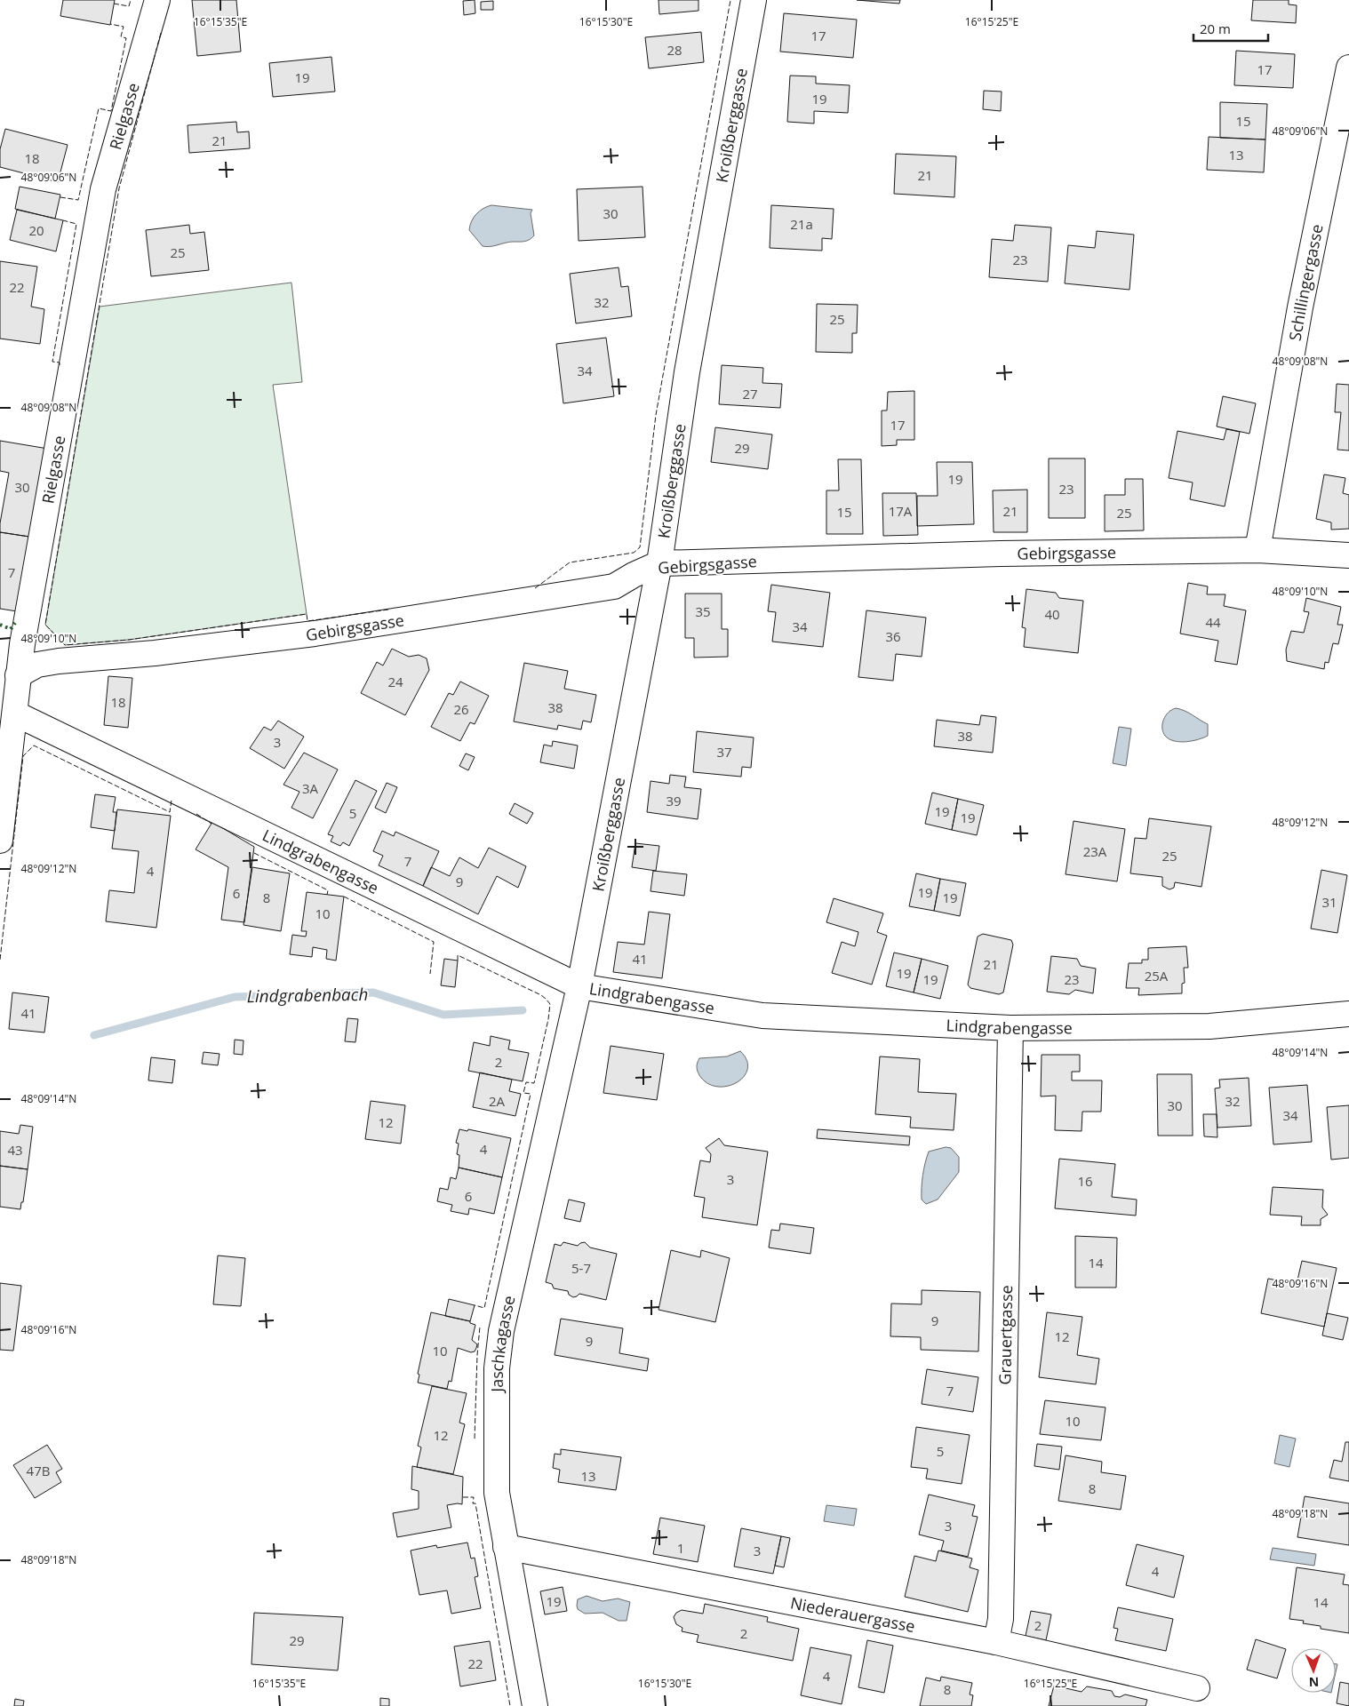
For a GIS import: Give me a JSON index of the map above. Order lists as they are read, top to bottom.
{
  "streets": {
    "street": [
      "Rielgasse",
      "Kroißberggasse",
      "Schillingergasse",
      "Gebirgsgasse",
      "Lindgrabengasse",
      "Grauertgasse",
      "Jaschkagasse",
      "Niederauergasse"
    ]
  },
  "crossings": [
    ["Rielgasse", "Gebirgsgasse"],
    ["Rielgasse", "Lindgrabengasse"],
    ["Kroißberggasse", "Gebirgsgasse"],
    ["Kroißberggasse", "Lindgrabengasse"],
    ["Kroißberggasse", "Jaschkagasse"],
    ["Schillingergasse", "Gebirgsgasse"],
    ["Lindgrabengasse", "Grauertgasse"],
    ["Lindgrabengasse", "Jaschkagasse"],
    ["Grauertgasse", "Niederauergasse"],
    ["Jaschkagasse", "Niederauergasse"]
  ],
  "water": ["Lindgrabenbach"],
  "house_numbers": [
    "17",
    "28",
    "17",
    "19",
    "19",
    "15",
    "21",
    "13",
    "18",
    "21",
    "30",
    "21a",
    "20",
    "25",
    "23",
    "22",
    "32",
    "25",
    "34",
    "27",
    "17",
    "29",
    "19",
    "30",
    "23",
    "17A",
    "21",
    "15",
    "25",
    "7",
    "35",
    "40",
    "44",
    "34",
    "36",
    "24",
    "18",
    "38",
    "26",
    "38",
    "3",
    "37",
    "3A",
    "39",
    "19",
    "5",
    "19",
    "23A",
    "25",
    "7",
    "4",
    "9",
    "19",
    "6",
    "8",
    "19",
    "31",
    "10",
    "41",
    "21",
    "19",
    "25A",
    "19",
    "23",
    "41",
    "2",
    "2A",
    "32",
    "30",
    "34",
    "12",
    "4",
    "43",
    "3",
    "16",
    "6",
    "14",
    "5-7",
    "9",
    "12",
    "9",
    "10",
    "7",
    "10",
    "12",
    "5",
    "47B",
    "13",
    "8",
    "3",
    "1",
    "3",
    "4",
    "19",
    "14",
    "2",
    "2",
    "29",
    "22",
    "4",
    "8"
  ],
  "scale_bar": "20 m",
  "north": "bottom",
  "coordinates": [
    "16°15'35\"E",
    "16°15'30\"E",
    "16°15'25\"E",
    "48°09'06\"N",
    "48°09'08\"N",
    "48°09'10\"N",
    "48°09'12\"N",
    "48°09'14\"N",
    "48°09'16\"N",
    "48°09'18\"N"
  ]
}
